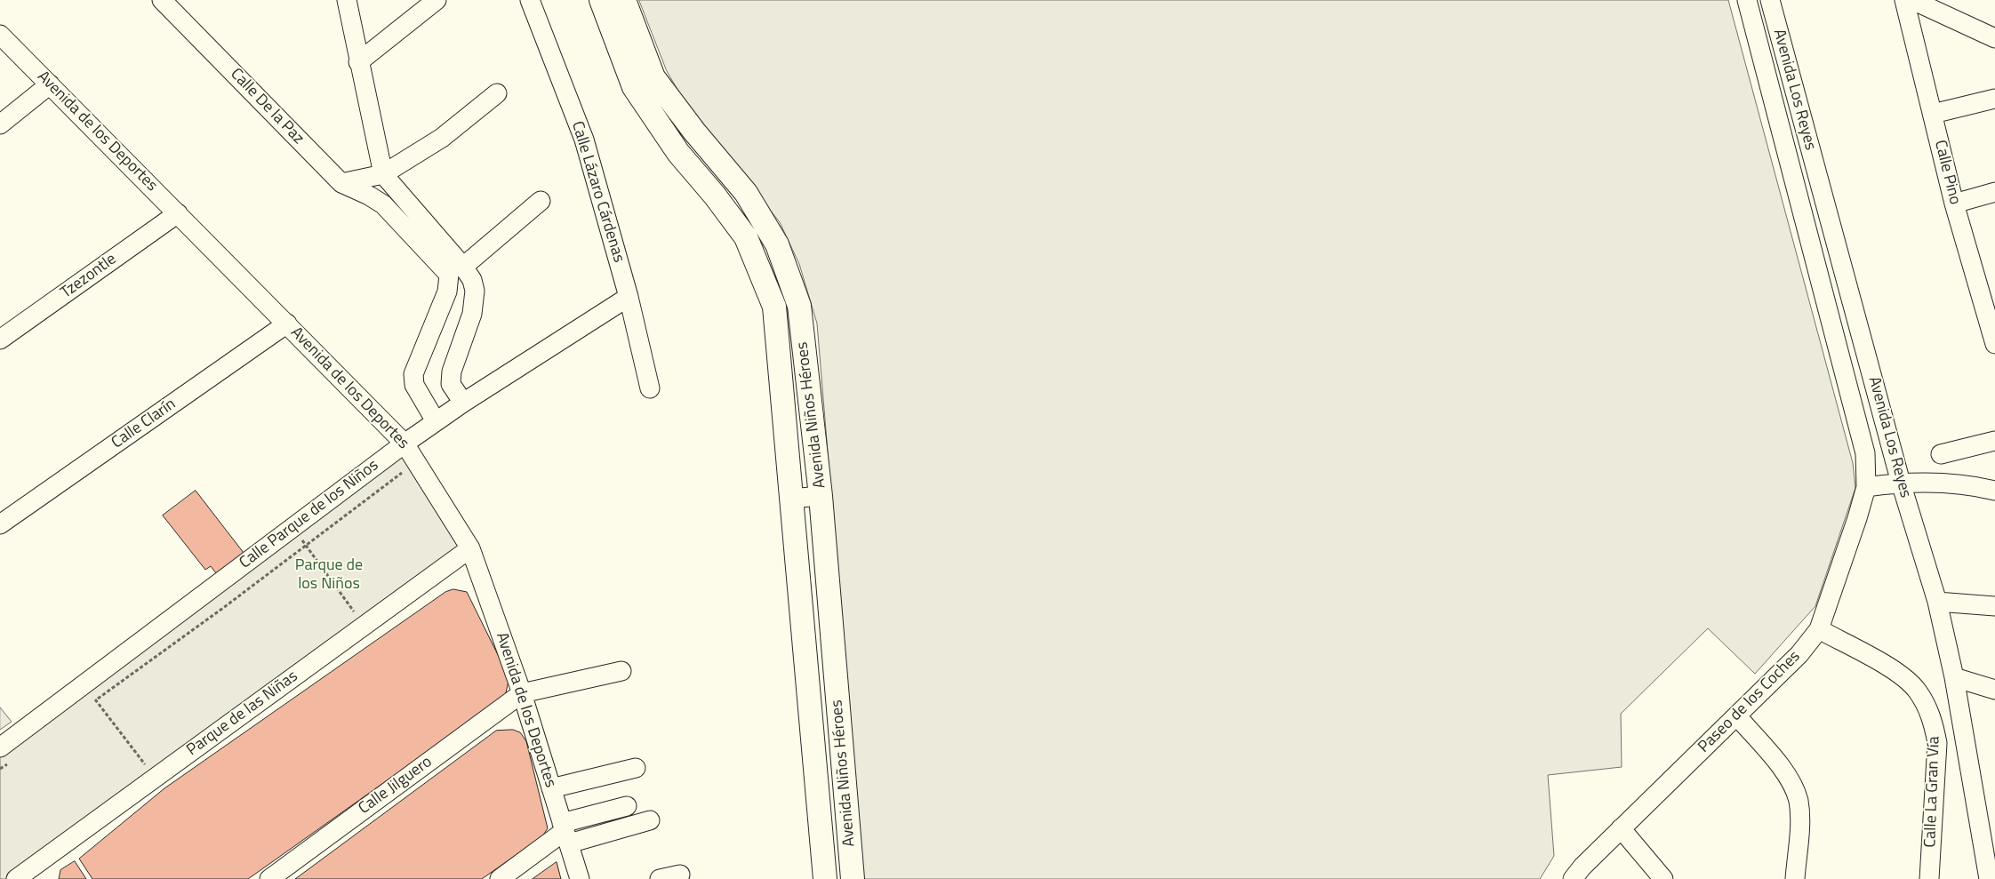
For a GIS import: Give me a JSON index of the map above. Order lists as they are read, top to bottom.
{
  "streets": {
    "main road": ["Avenida Niños Héroes"],
    "street": [
      "Avenida Los Reyes",
      "Calle De la Paz",
      "Avenida de los Deportes",
      "Calle Pino",
      "Calle Lázaro Cárdenas",
      "Tzezontle",
      "Calle Clarín",
      "Calle Parque de los Niños",
      "Paseo de los Coches",
      "Parque de las Niñas",
      "Calle Jilguero",
      "Calle La Gran Vía"
    ]
  },
  "crossings": [
    ["Avenida Los Reyes", "Paseo de los Coches"],
    ["Avenida de los Deportes", "Tzezontle"],
    ["Avenida de los Deportes", "Calle Clarín"],
    ["Avenida de los Deportes", "Calle Parque de los Niños"],
    ["Avenida de los Deportes", "Parque de las Niñas"],
    ["Avenida de los Deportes", "Calle Jilguero"],
    ["Calle Lázaro Cárdenas", "Calle Parque de los Niños"],
    ["Paseo de los Coches", "Calle La Gran Vía"]
  ],
  "parks": ["Parque de los Niños"]
}
